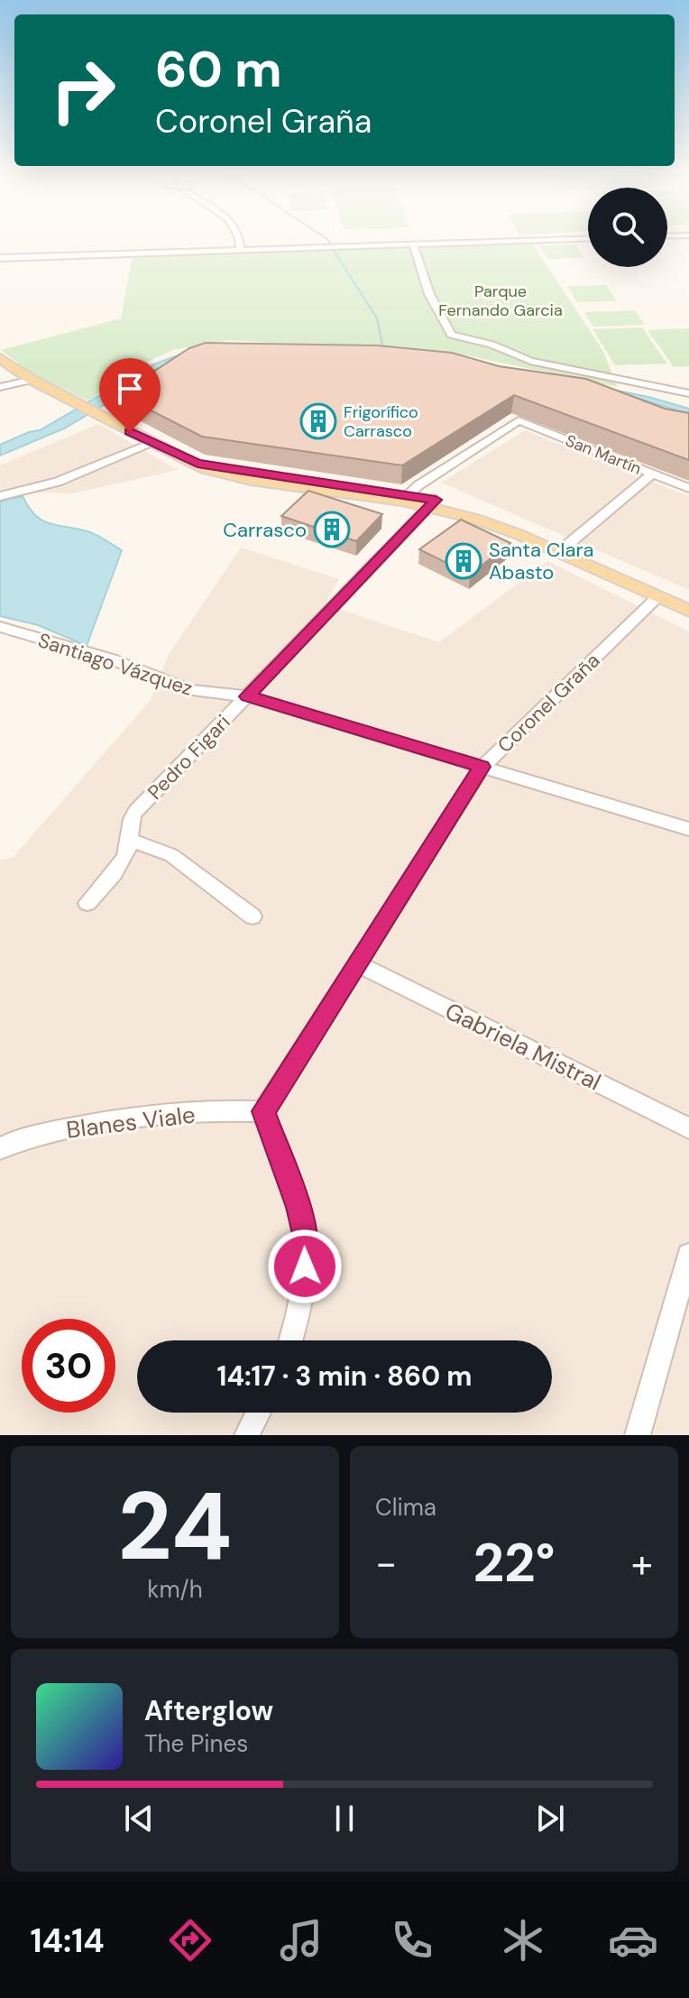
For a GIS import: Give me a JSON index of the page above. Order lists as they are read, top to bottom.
{
  "streets": {
    "street": [
      "San Martín",
      "Santiago Vázquez",
      "Coronel Graña",
      "Pedro Figari",
      "Gabriela Mistral",
      "Blanes Viale"
    ]
  },
  "crossings": [
    ["Santiago Vázquez", "Coronel Graña"],
    ["Santiago Vázquez", "Pedro Figari"],
    ["Coronel Graña", "Gabriela Mistral"],
    ["Coronel Graña", "Blanes Viale"]
  ],
  "parks": ["Parque Fernando Garcia"],
  "places": {
    "building": ["Frigorífico Carrasco", "Carrasco", "Santa Clara Abasto"]
  },
  "page": {
    "turn": ["60 m", "Coronel Graña"],
    "limit": "30",
    "trip": "14:17 · 3 min · 860 m",
    "tile": [
      ["24", "km/h"],
      "Clima"
    ],
    "heat": ["−", "22°", "+"],
    "song": ["Afterglow", "The Pines"],
    "tabs": "14:14"
  }
}
